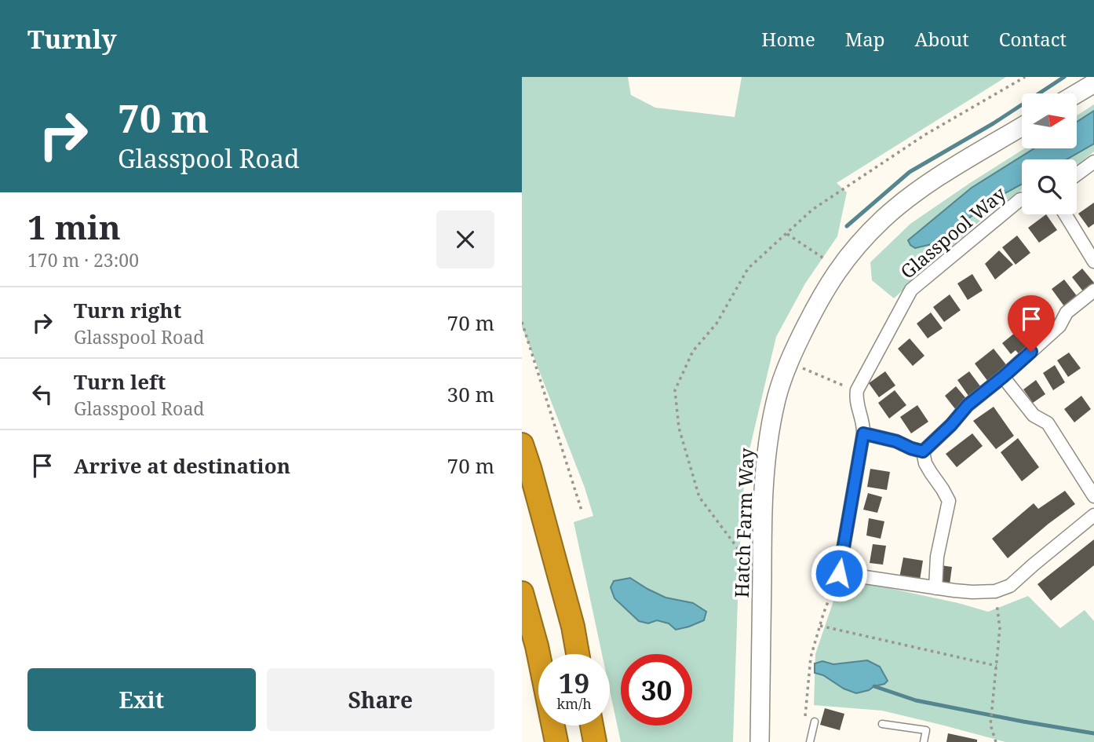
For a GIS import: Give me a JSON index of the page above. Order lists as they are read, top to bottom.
{
  "streets": {
    "street": ["Glasspool Way", "Hatch Farm Way"]
  },
  "north": "right",
  "page": {
    "header": "Turnly",
    "nav": [
      "Home",
      "Map",
      "About",
      "Contact"
    ],
    "turn": ["70 m", "Glasspool Road"],
    "heading": ["1 min", "170 m · 23:00"],
    "list": [
      {
        "name": "Turn right",
        "note": "Glasspool Road",
        "value": "70 m"
      },
      {
        "name": "Turn left",
        "note": "Glasspool Road",
        "value": "30 m"
      },
      {
        "name": "Arrive at destination",
        "value": "70 m"
      }
    ],
    "speed": "19 km/h",
    "limit": "30",
    "buttons": ["Exit", "Share"]
  }
}
